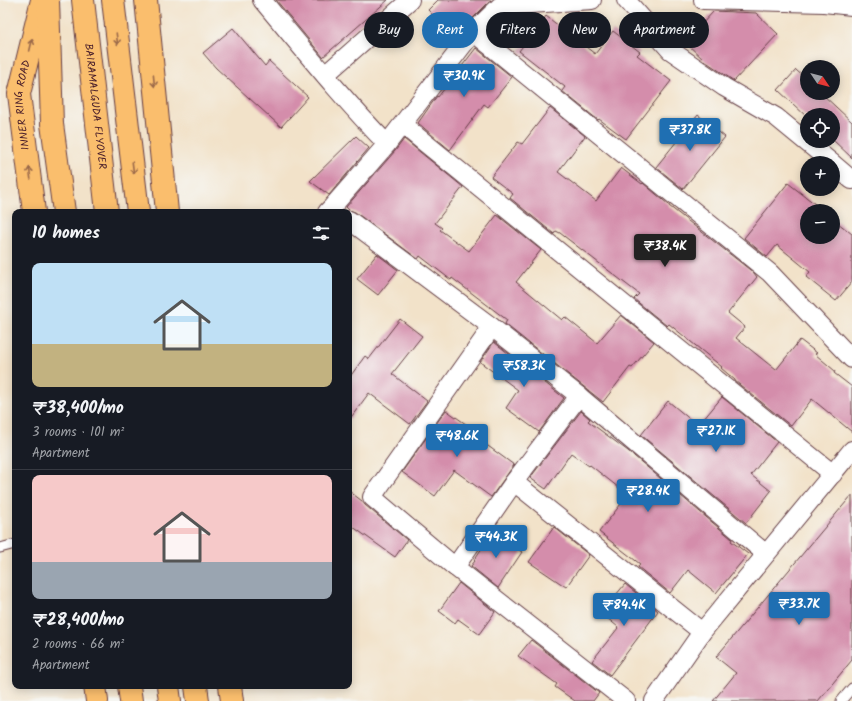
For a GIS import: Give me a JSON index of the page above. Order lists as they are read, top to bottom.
{
  "streets": {
    "main road": ["INNER RING ROAD", "BAIRAMALGUDA FLYOVER"]
  },
  "north": "bottom right",
  "page": {
    "chip": [
      "Buy",
      "Rent",
      "Filters",
      "New",
      "Apartment"
    ],
    "map_buttons": ["+", "−"],
    "price": [
      "₹30.9K",
      "₹37.8K",
      "₹38.4K",
      "₹58.3K",
      "₹27.1K",
      "₹48.6K",
      "₹28.4K",
      "₹44.3K",
      "₹33.7K",
      "₹84.4K"
    ],
    "heading": "10 homes",
    "list": [
      {
        "name": "₹38,400/mo",
        "note": "3 rooms · 101 m² · Apartment"
      },
      {
        "name": "₹28,400/mo",
        "note": "2 rooms · 66 m² · Apartment"
      }
    ]
  }
}
